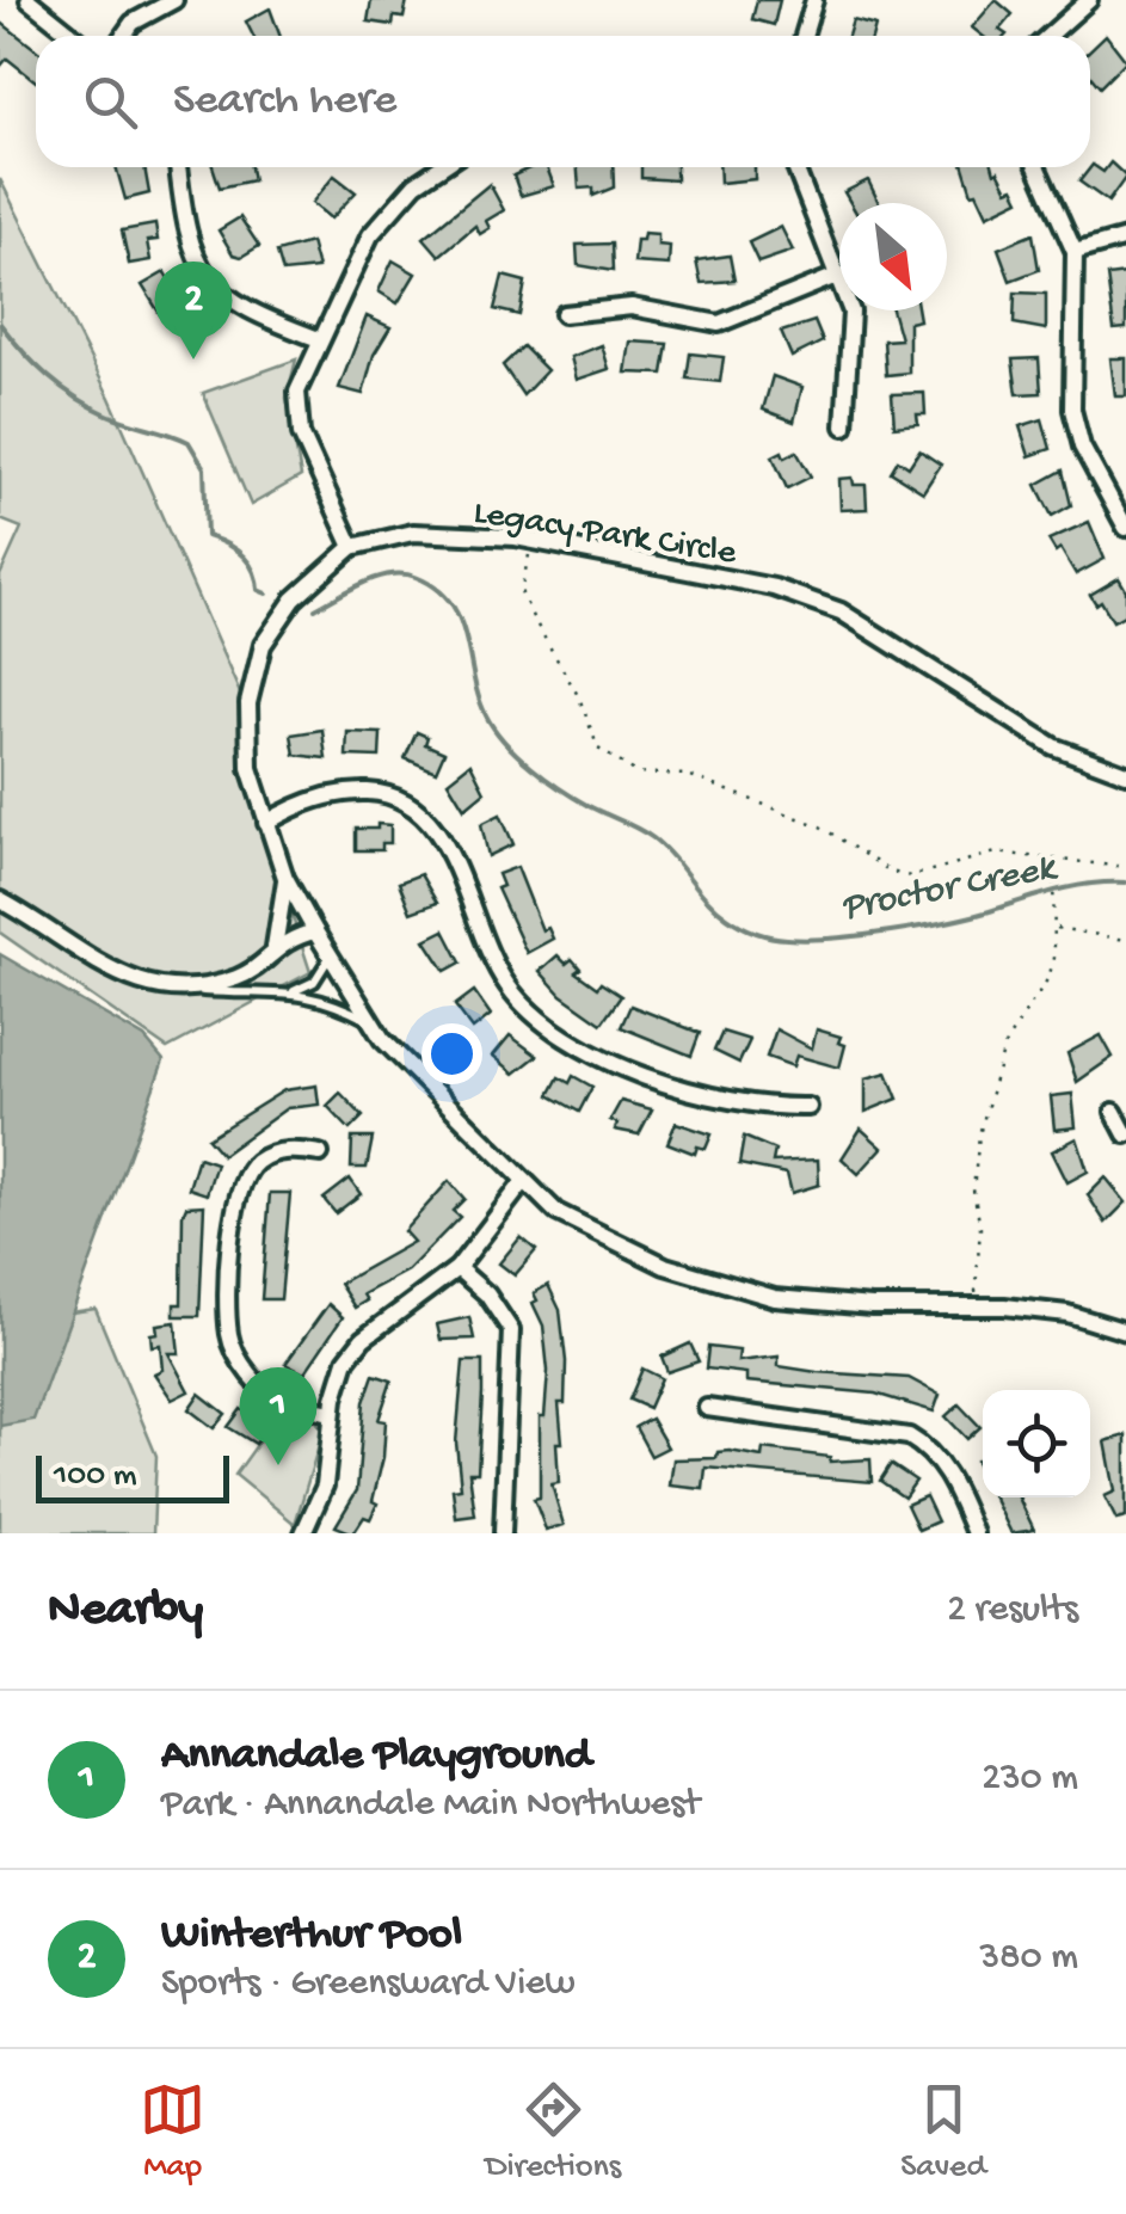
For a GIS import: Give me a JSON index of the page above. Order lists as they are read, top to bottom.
{
  "streets": {
    "street": ["Legacy Park Circle"]
  },
  "water": ["Proctor Creek"],
  "scale_bar": "100 m",
  "north": "bottom right",
  "page": {
    "search": "Search here",
    "pins": ["2", "1"],
    "scale": "100 m",
    "heading": ["Nearby", "2 results"],
    "list": [
      {
        "mark": "1",
        "name": "Annandale Playground",
        "note": "Park · Annandale Main Northwest",
        "value": "230 m"
      },
      {
        "mark": "2",
        "name": "Winterthur Pool",
        "note": "Sports · Greensward View",
        "value": "380 m"
      }
    ],
    "nav": ["Map", "Directions", "Saved"]
  }
}
